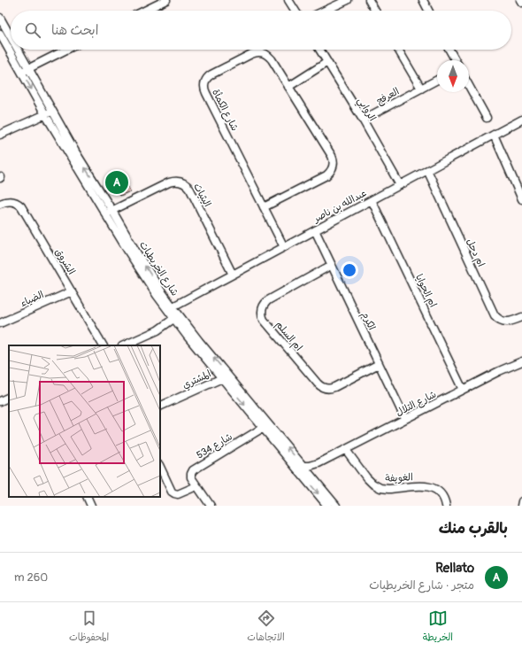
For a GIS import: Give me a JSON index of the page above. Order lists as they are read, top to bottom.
{
  "streets": {
    "street": [
      "العرفج",
      "الروابي",
      "شارع الكمأة",
      "اليثياث",
      "عبدالله بن ناصر",
      "ام دحل",
      "الشروق",
      "شارع الخريطيات",
      "ام الحوايا",
      "الضياء",
      "الكرم",
      "ام السلم",
      "المشتري",
      "شارع التلال",
      "شارع 534",
      "الغويفة"
    ]
  },
  "crossings": [
    ["العرفج", "الروابي"],
    ["الروابي", "عبدالله بن ناصر"],
    ["شارع الكمأة", "عبدالله بن ناصر"],
    ["اليثياث", "عبدالله بن ناصر"],
    ["اليثياث", "شارع الخريطيات"],
    ["عبدالله بن ناصر", "ام دحل"],
    ["عبدالله بن ناصر", "شارع الخريطيات"],
    ["عبدالله بن ناصر", "ام الحوايا"],
    ["عبدالله بن ناصر", "الكرم"],
    ["الشروق", "الضياء"],
    ["شارع الخريطيات", "المشتري"],
    ["شارع الخريطيات", "شارع التلال"],
    ["شارع الخريطيات", "شارع 534"],
    ["ام الحوايا", "شارع التلال"],
    ["الكرم", "ام السلم"],
    ["الكرم", "شارع التلال"],
    ["شارع التلال", "الغويفة"]
  ],
  "north": "bottom",
  "page": {
    "search": "ابحث هنا",
    "pins": "A",
    "heading": "بالقرب منك",
    "list": [
      {
        "mark": "A",
        "name": "Rellato",
        "note": "متجر · شارع الخريطيات",
        "value": "260 m"
      }
    ],
    "nav": ["الخريطة", "الاتجاهات", "المحفوظات"]
  }
}
